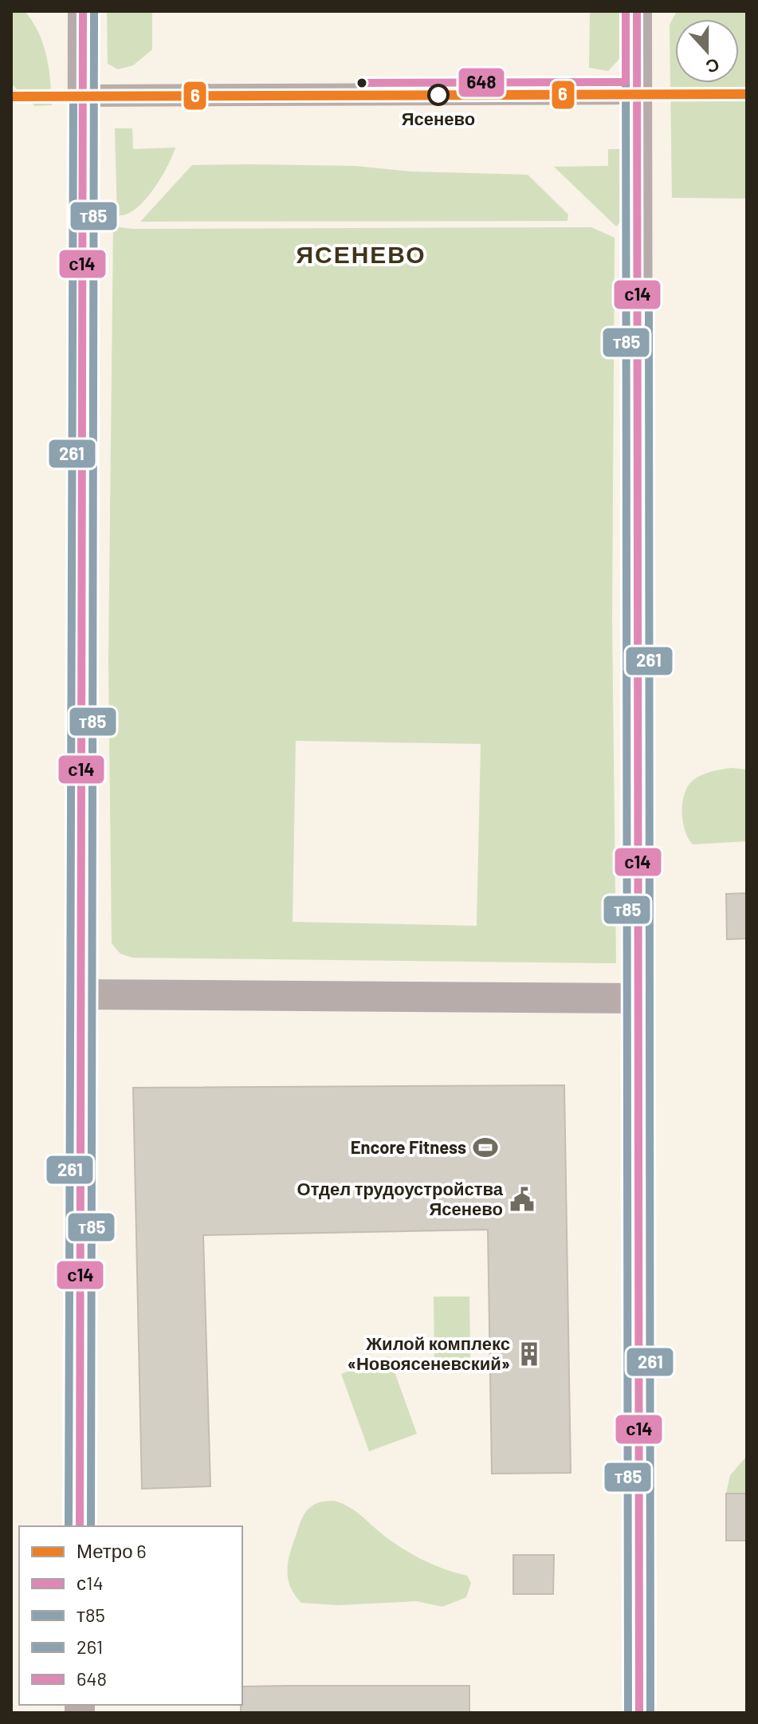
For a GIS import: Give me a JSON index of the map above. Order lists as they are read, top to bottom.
{
  "districts": ["ЯСЕНЕВО"],
  "places": {
    "other": ["Ясенево"],
    "sports": ["Encore Fitness"],
    "public building": ["Отдел трудоустройства Ясенево"],
    "building": ["Жилой комплекс «Новоясеневский»"]
  },
  "lines": [
    "transit line с14",
    "transit line т85",
    "transit line 648",
    "metro line 6",
    "transit line 261"
  ],
  "legend": [
    "Метро 6",
    "с14",
    "т85",
    "261",
    "648"
  ],
  "north": "bottom"
}
